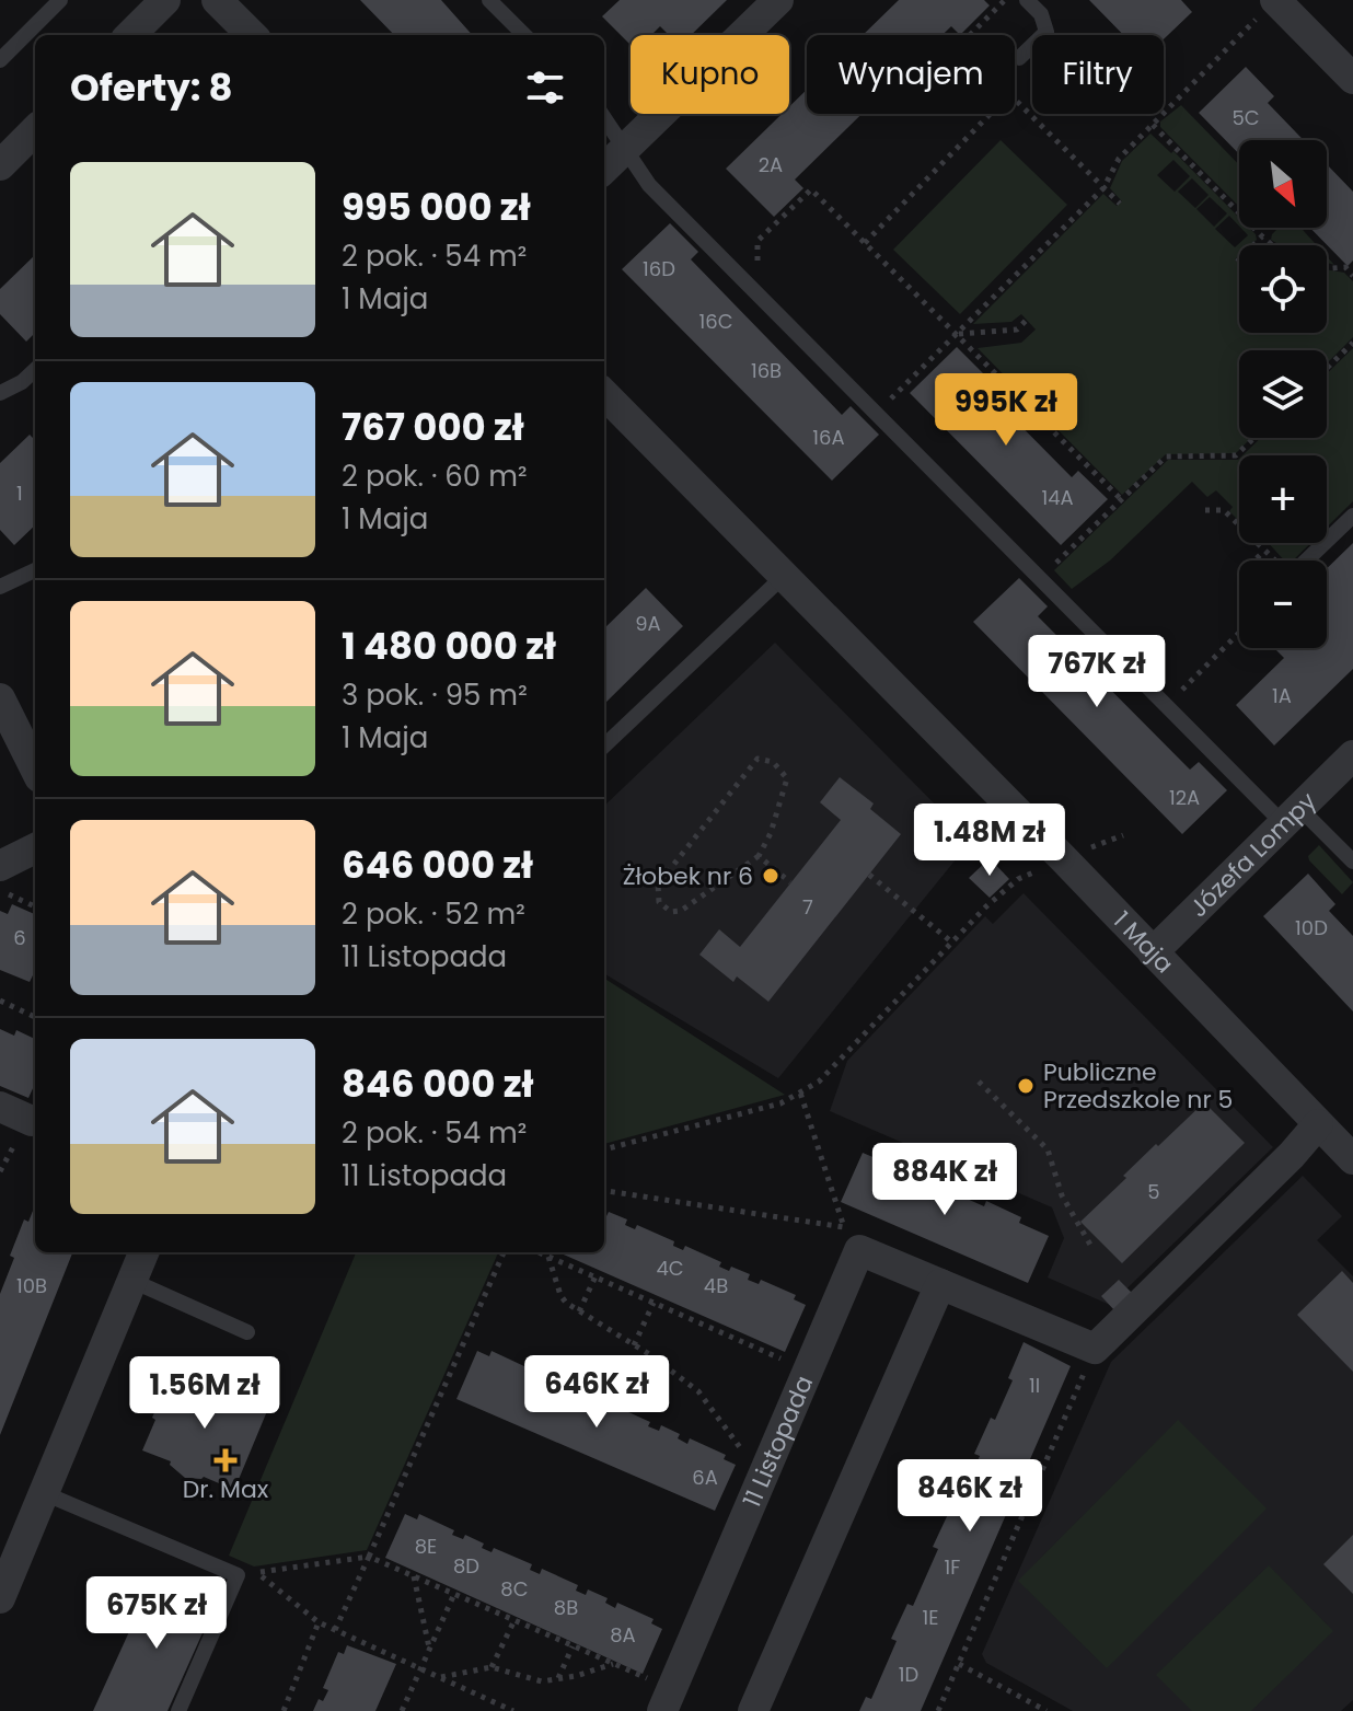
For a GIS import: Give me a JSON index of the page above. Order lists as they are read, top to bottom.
{
  "streets": {
    "street": ["Józefa Lompy", "1 Maja", "11 Listopada"]
  },
  "crossings": [
    ["Józefa Lompy", "1 Maja"]
  ],
  "places": {
    "other": ["Żłobek nr 6", "Publiczne Przedszkole nr 5"],
    "health": ["Dr. Max"]
  },
  "house_numbers": [
    "5C",
    "2A",
    "16D",
    "16C",
    "16B",
    "16A",
    "1",
    "14A",
    "9A",
    "1A",
    "12A",
    "7",
    "10D",
    "6",
    "5",
    "4C",
    "10B",
    "4B",
    "1I",
    "6A",
    "8E",
    "8D",
    "1F",
    "8C",
    "8B",
    "1E",
    "8A",
    "1D"
  ],
  "north": "bottom right",
  "page": {
    "chip": ["Kupno", "Wynajem", "Filtry"],
    "heading": "Oferty: 8",
    "map_buttons": ["+", "−"],
    "list": [
      {
        "name": "995 000 zł",
        "note": "2 pok. · 54 m² · 1 Maja"
      },
      {
        "name": "767 000 zł",
        "note": "2 pok. · 60 m² · 1 Maja"
      },
      {
        "name": "1 480 000 zł",
        "note": "3 pok. · 95 m² · 1 Maja"
      },
      {
        "name": "646 000 zł",
        "note": "2 pok. · 52 m² · 11 Listopada"
      },
      {
        "name": "846 000 zł",
        "note": "2 pok. · 54 m² · 11 Listopada"
      }
    ],
    "price": [
      "995K zł",
      "767K zł",
      "1.48M zł",
      "884K zł",
      "646K zł",
      "1.56M zł",
      "846K zł",
      "675K zł"
    ]
  }
}
